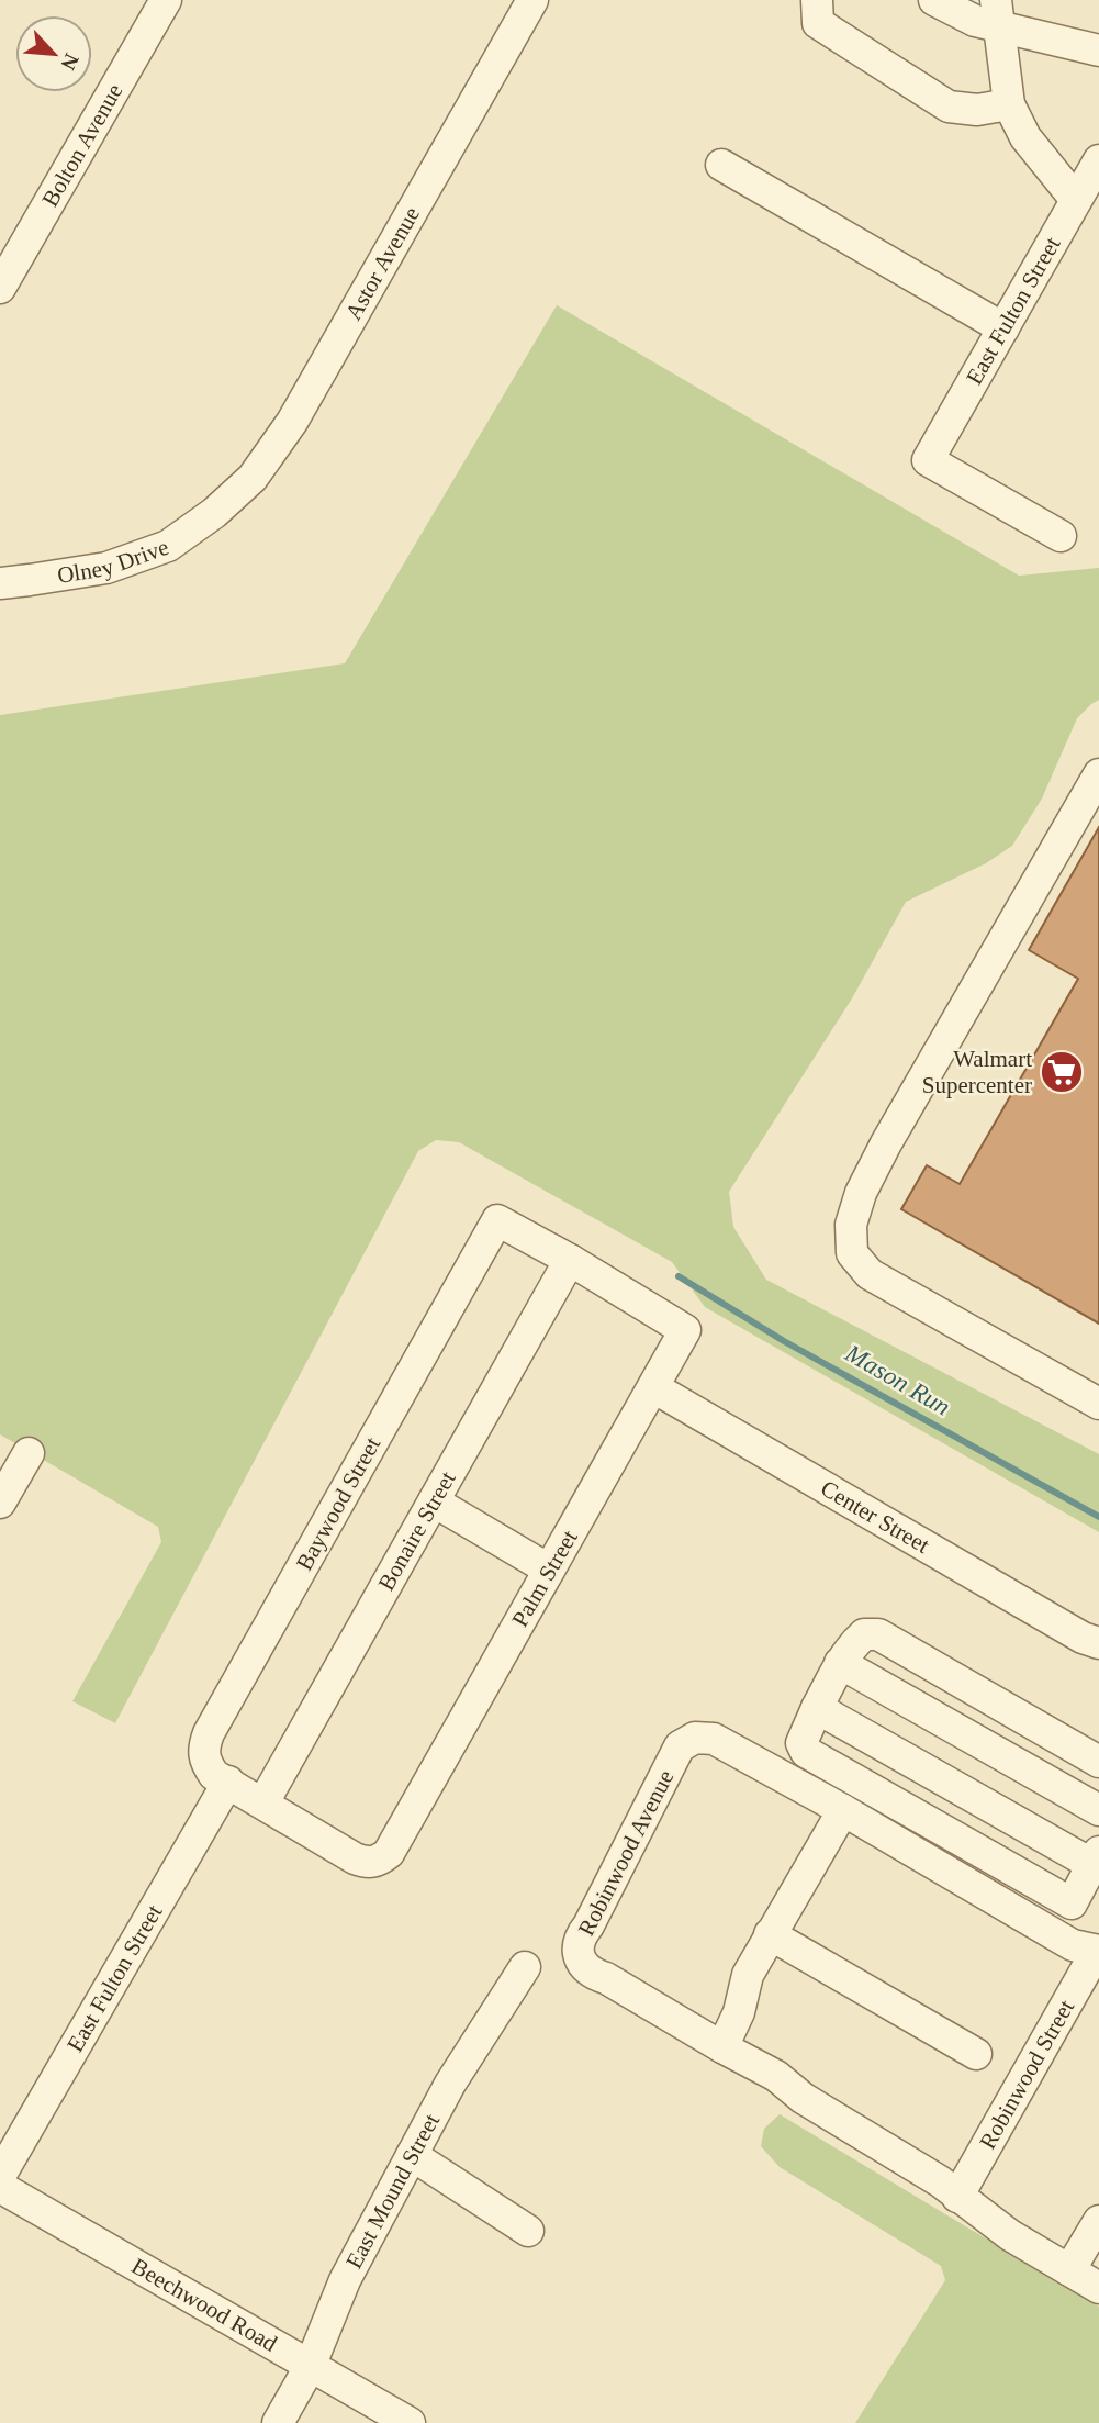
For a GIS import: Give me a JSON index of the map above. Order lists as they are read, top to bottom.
{
  "streets": {
    "street": [
      "Bolton Avenue",
      "Astor Avenue",
      "East Fulton Street",
      "Olney Drive",
      "Baywood Street",
      "Center Street",
      "Bonaire Street",
      "Palm Street",
      "Robinwood Avenue",
      "Robinwood Street",
      "East Mound Street",
      "Beechwood Road"
    ]
  },
  "crossings": [
    ["Astor Avenue", "Olney Drive"],
    ["East Fulton Street", "Baywood Street"],
    ["East Fulton Street", "Palm Street"],
    ["Baywood Street", "Palm Street"],
    ["Center Street", "Palm Street"],
    ["Bonaire Street", "Palm Street"],
    ["Robinwood Avenue", "Robinwood Street"],
    ["East Mound Street", "Beechwood Road"]
  ],
  "water": ["Mason Run"],
  "places": {
    "supermarket": ["Walmart Supercenter"]
  },
  "north": "bottom right"
}
